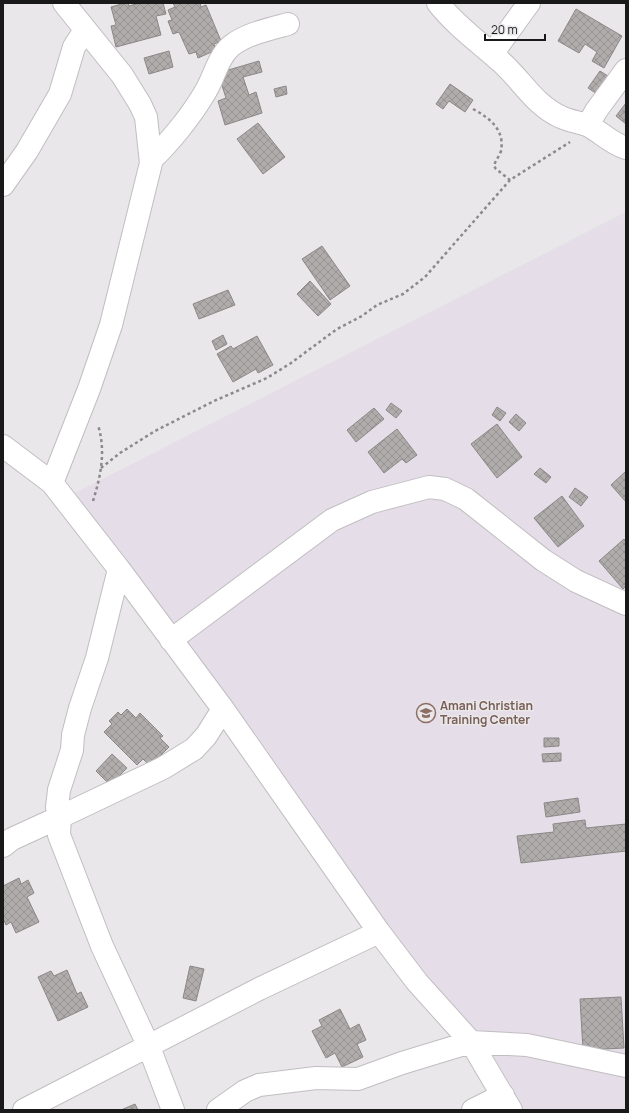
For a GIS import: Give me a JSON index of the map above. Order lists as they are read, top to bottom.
{
  "places": {
    "school or university": ["Amani Christian Training Center"]
  },
  "scale_bar": "20 m"
}
